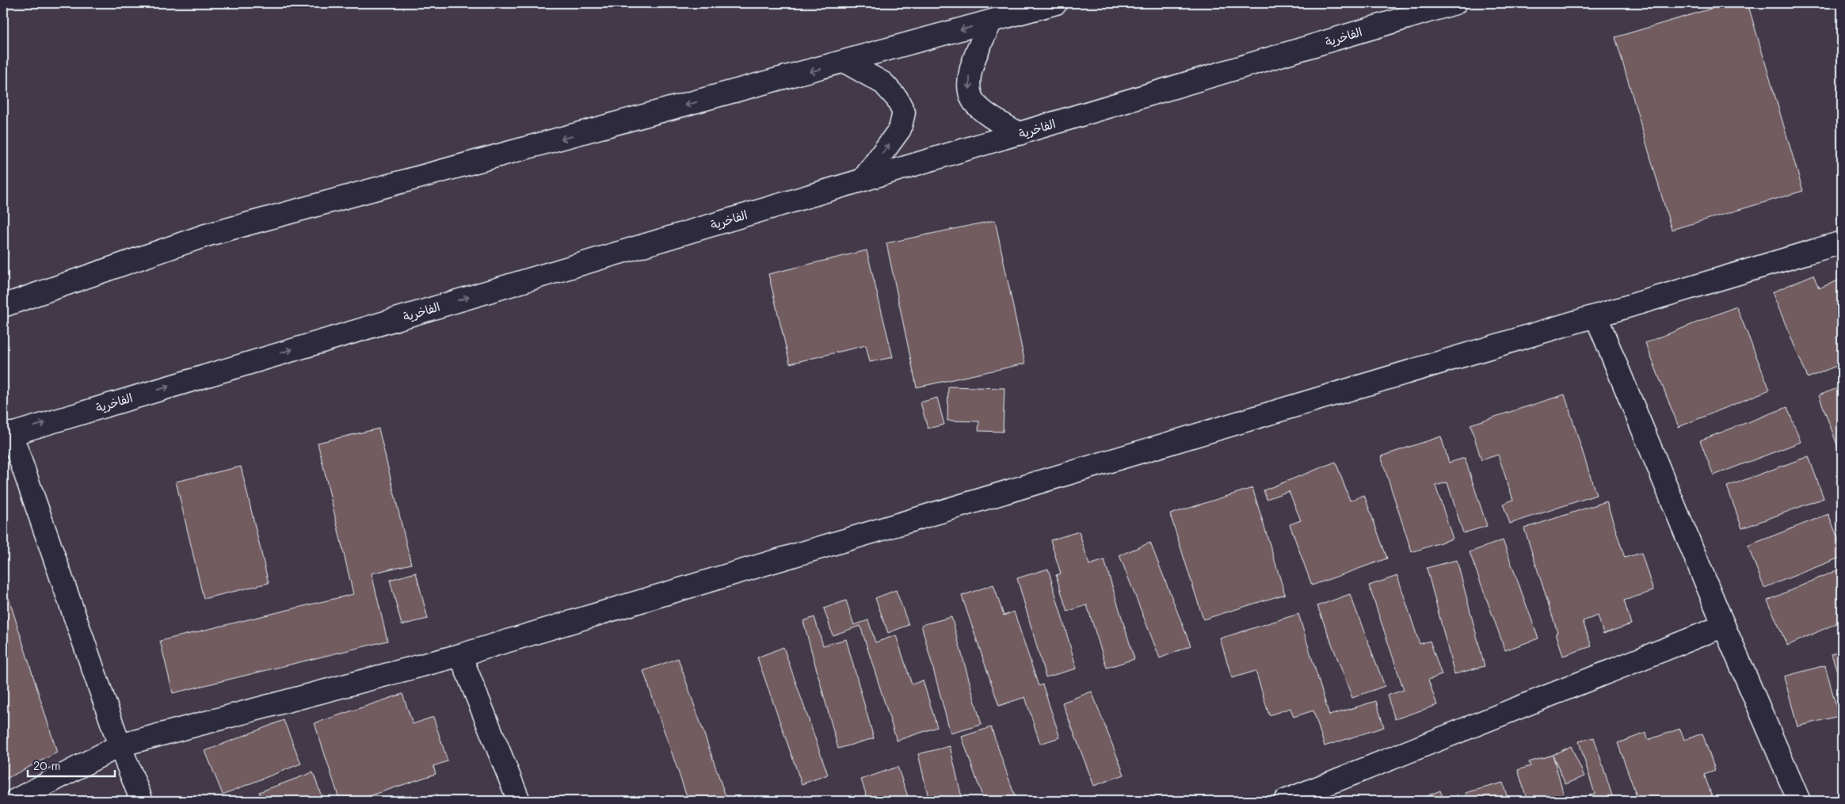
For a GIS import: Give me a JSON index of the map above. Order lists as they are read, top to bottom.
{
  "streets": {
    "street": ["الفاخرية"]
  },
  "scale_bar": "20 m"
}
